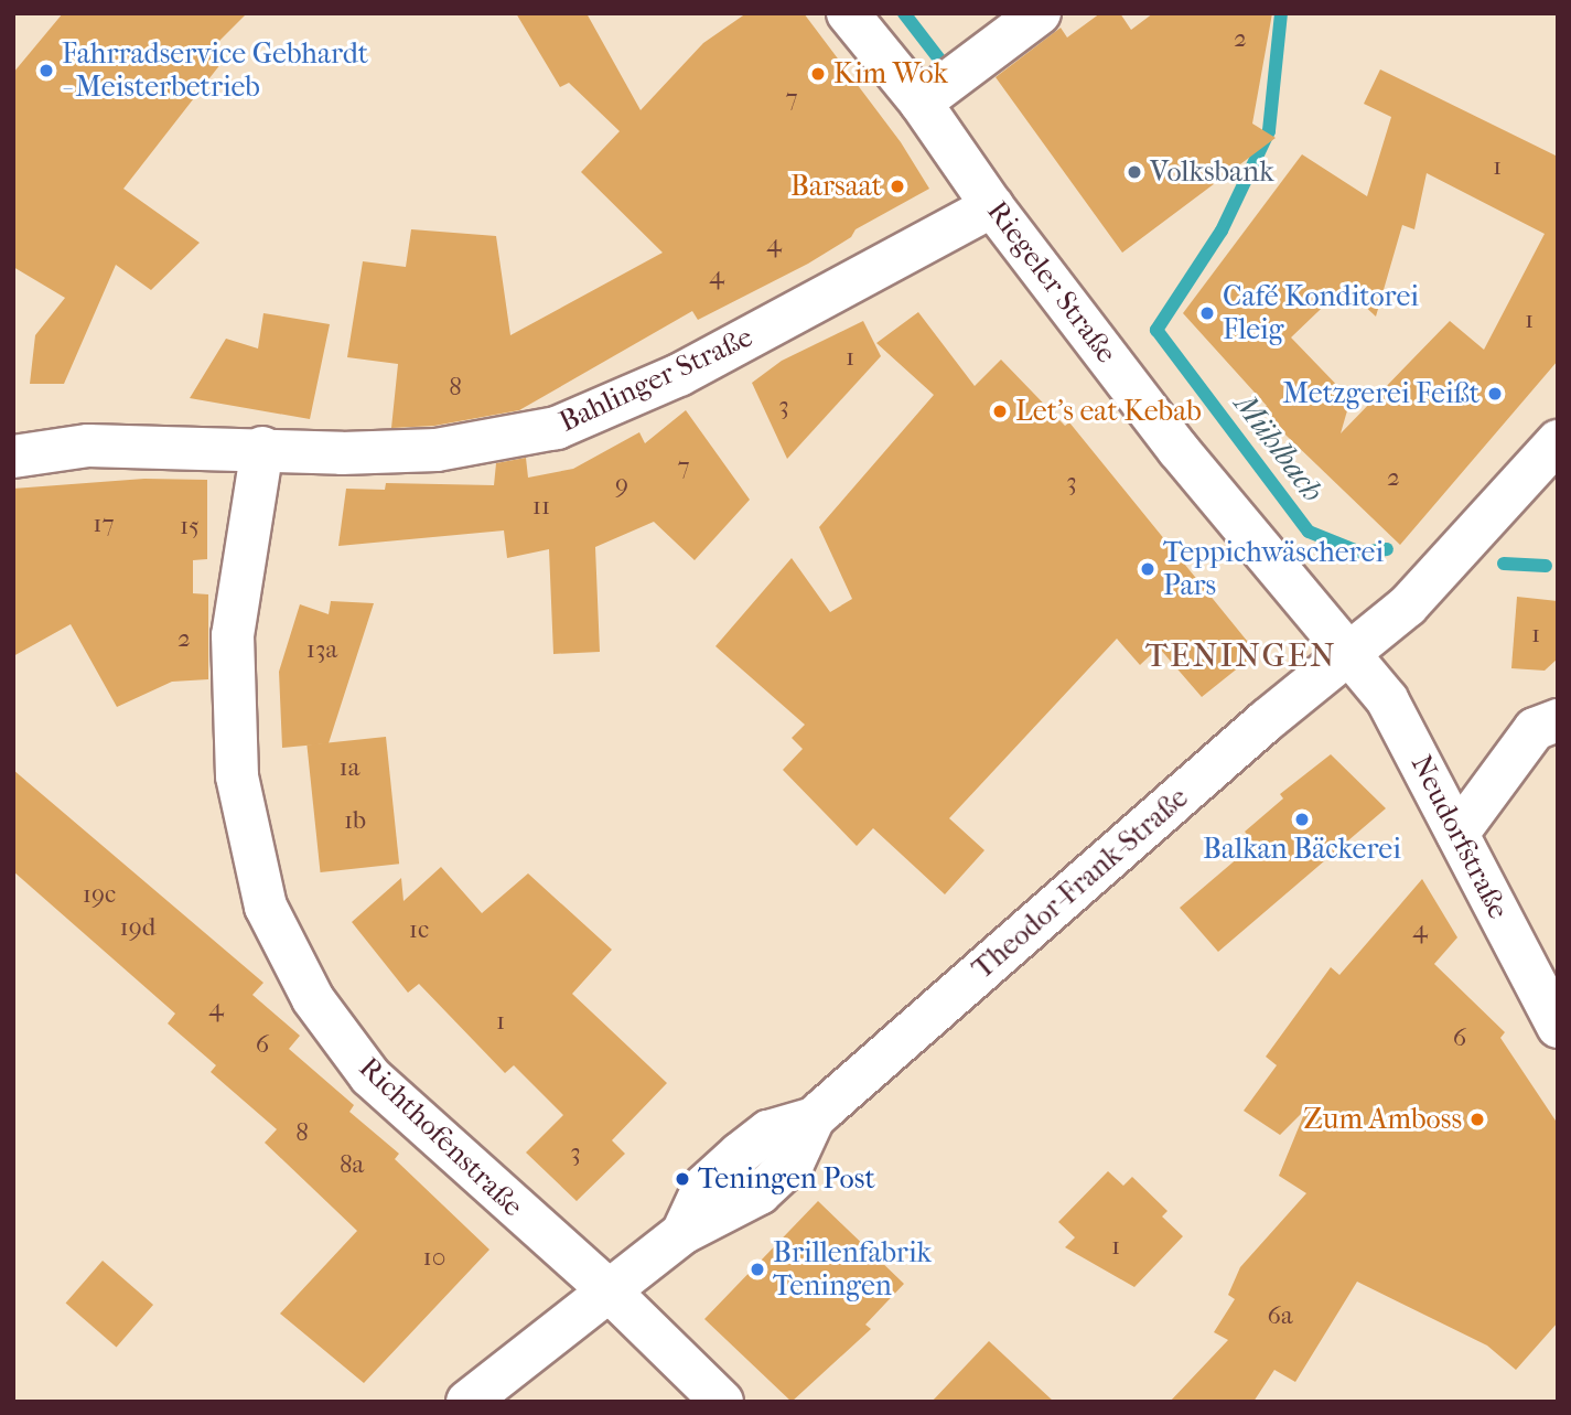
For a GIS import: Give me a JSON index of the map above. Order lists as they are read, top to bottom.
{
  "streets": {
    "street": [
      "Riegeler Straße",
      "Bahlinger Straße",
      "Neudorfstraße",
      "Theodor-Frank-Straße",
      "Richthofenstraße"
    ]
  },
  "crossings": [
    ["Riegeler Straße", "Bahlinger Straße"],
    ["Riegeler Straße", "Neudorfstraße"],
    ["Riegeler Straße", "Theodor-Frank-Straße"],
    ["Bahlinger Straße", "Richthofenstraße"],
    ["Neudorfstraße", "Theodor-Frank-Straße"],
    ["Theodor-Frank-Straße", "Richthofenstraße"]
  ],
  "districts": ["TENINGEN"],
  "water": ["Mühlbach"],
  "places": [
    "Fahrradservice Gebhardt - Meisterbetrieb",
    "Kim Wok",
    "Volksbank",
    "Barsaat",
    "Café Konditorei Fleig",
    "Metzgerei Feißt",
    "Let's eat Kebab",
    "Teppichwäscherei Pars",
    "Balkan Bäckerei",
    "Zum Amboss",
    "Teningen Post",
    "Brillenfabrik Teningen"
  ],
  "house_numbers": [
    "2",
    "7",
    "1",
    "4",
    "4",
    "1",
    "1",
    "8",
    "3",
    "7",
    "2",
    "3",
    "9",
    "11",
    "17",
    "15",
    "1",
    "2",
    "13a",
    "1a",
    "1b",
    "19c",
    "19d",
    "1c",
    "4",
    "4",
    "1",
    "6",
    "6",
    "8",
    "3",
    "8a",
    "1",
    "10",
    "6a"
  ]
}
